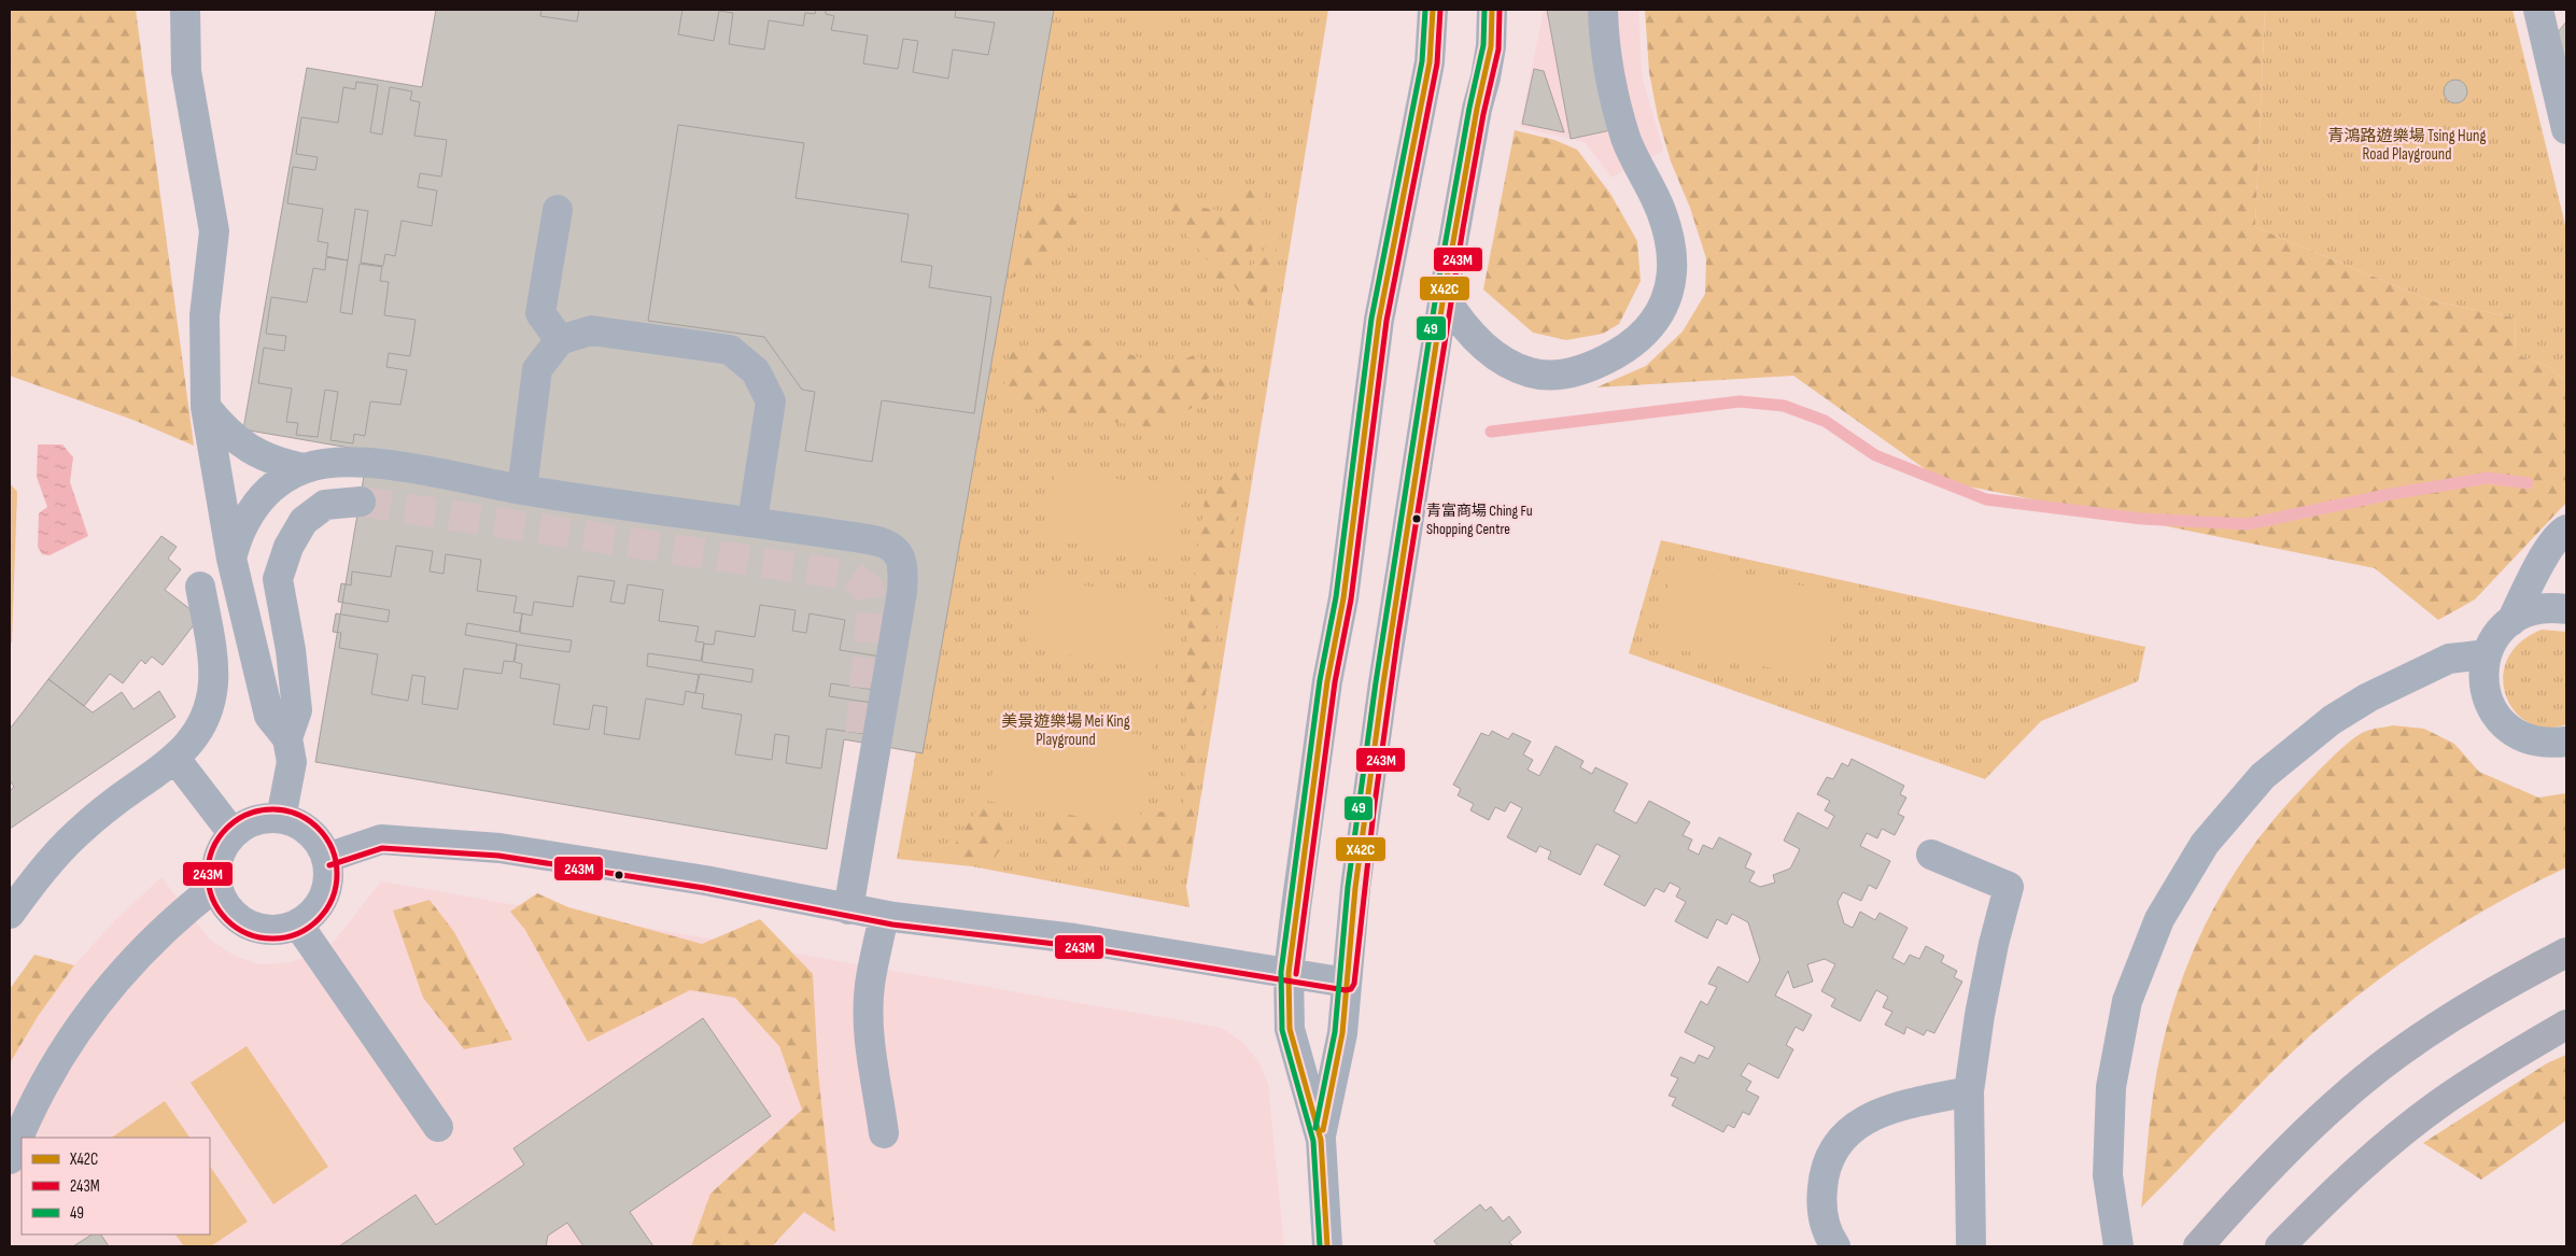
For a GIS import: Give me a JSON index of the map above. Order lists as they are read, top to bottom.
{
  "parks": ["青鴻路遊樂場 Tsing Hung Road Playground", "美景遊樂場 Mei King Playground"],
  "places": ["青富商場 Ching Fu Shopping Centre"],
  "lines": ["transit line X42C", "transit line 243M", "transit line 49"],
  "legend": ["X42C", "243M", "49"]
}
